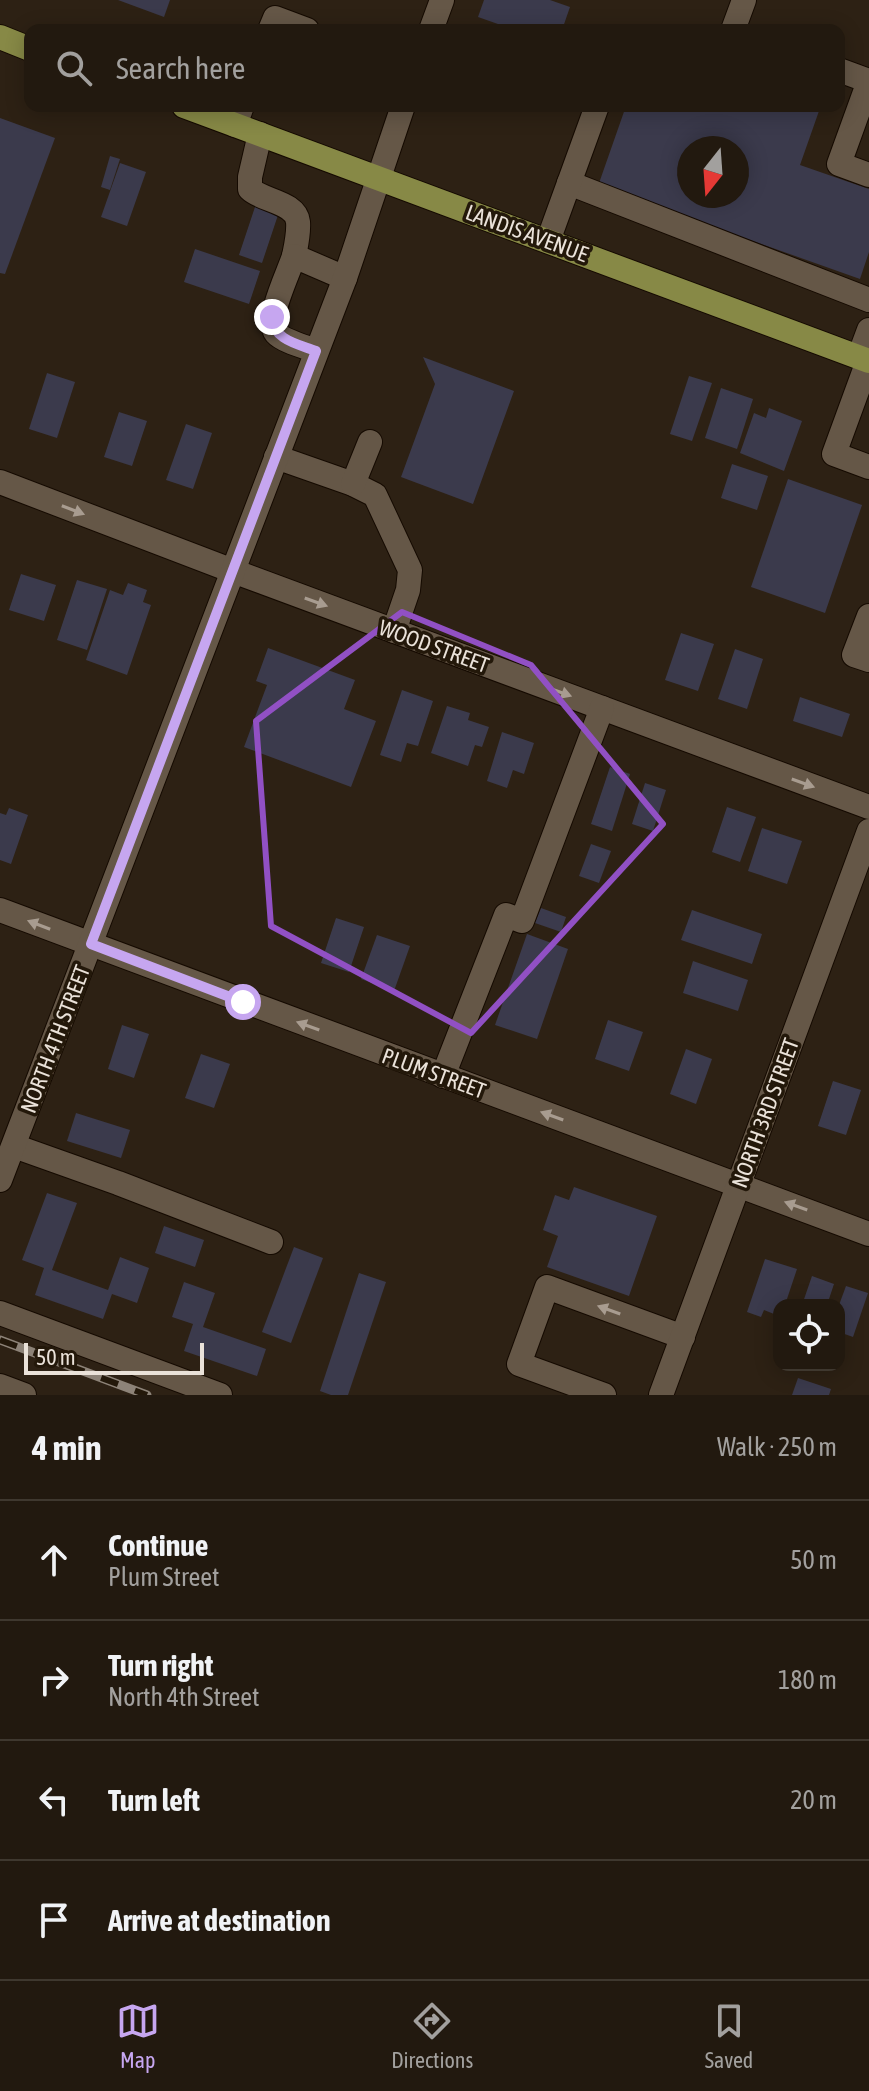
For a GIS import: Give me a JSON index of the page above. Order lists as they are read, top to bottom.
{
  "streets": {
    "main road": ["LANDIS AVENUE"],
    "street": [
      "WOOD STREET",
      "NORTH 4TH STREET",
      "PLUM STREET",
      "NORTH 3RD STREET"
    ]
  },
  "crossings": [
    ["LANDIS AVENUE", "NORTH 4TH STREET"],
    ["WOOD STREET", "NORTH 4TH STREET"],
    ["NORTH 4TH STREET", "PLUM STREET"],
    ["PLUM STREET", "NORTH 3RD STREET"]
  ],
  "one_way": ["WOOD STREET", "PLUM STREET"],
  "scale_bar": "50 m",
  "north": "bottom",
  "page": {
    "search": "Search here",
    "scale": "50 m",
    "heading": ["4 min", "Walk · 250 m"],
    "list": [
      ["Continue", "Plum Street", "50 m"],
      ["Turn right", "North 4th Street", "180 m"],
      ["Turn left", "20 m"],
      "Arrive at destination"
    ],
    "nav": ["Map", "Directions", "Saved"]
  }
}
